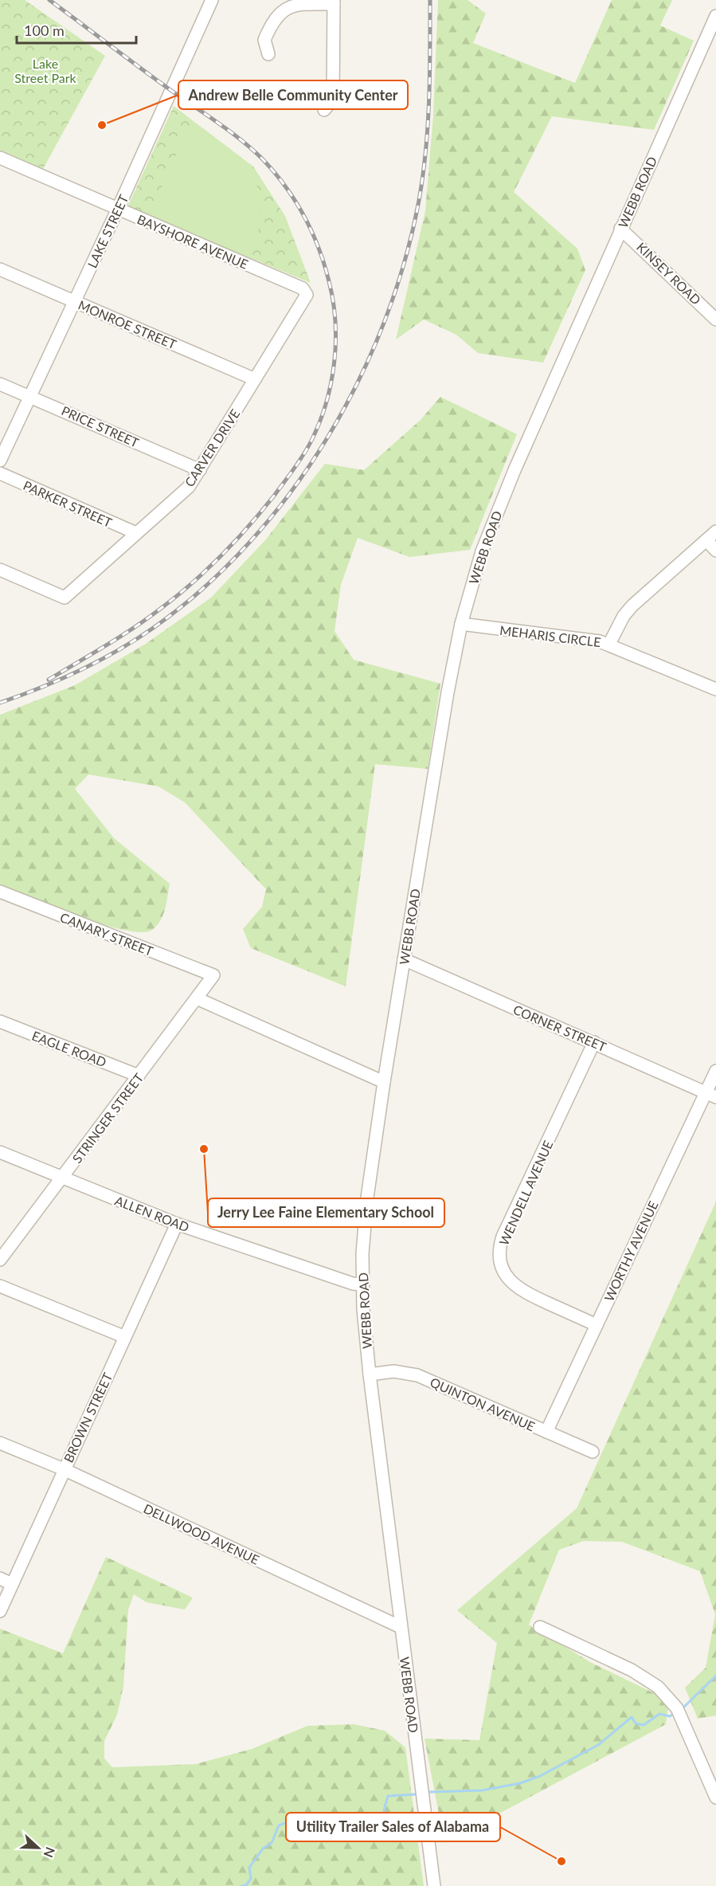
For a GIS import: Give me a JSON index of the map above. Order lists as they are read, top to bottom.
{
  "streets": {
    "street": [
      "WEBB ROAD",
      "LAKE STREET",
      "BAYSHORE AVENUE",
      "KINSEY ROAD",
      "MONROE STREET",
      "PRICE STREET",
      "CARVER DRIVE",
      "PARKER STREET",
      "MEHARIS CIRCLE",
      "CANARY STREET",
      "CORNER STREET",
      "EAGLE ROAD",
      "STRINGER STREET",
      "WENDELL AVENUE",
      "ALLEN ROAD",
      "WORTHY AVENUE",
      "QUINTON AVENUE",
      "BROWN STREET",
      "DELLWOOD AVENUE"
    ]
  },
  "crossings": [
    ["WEBB ROAD", "KINSEY ROAD"],
    ["WEBB ROAD", "MEHARIS CIRCLE"],
    ["WEBB ROAD", "CORNER STREET"],
    ["WEBB ROAD", "ALLEN ROAD"],
    ["WEBB ROAD", "QUINTON AVENUE"],
    ["WEBB ROAD", "DELLWOOD AVENUE"],
    ["LAKE STREET", "BAYSHORE AVENUE"],
    ["LAKE STREET", "MONROE STREET"],
    ["LAKE STREET", "PRICE STREET"],
    ["BAYSHORE AVENUE", "CARVER DRIVE"],
    ["MONROE STREET", "CARVER DRIVE"],
    ["PRICE STREET", "CARVER DRIVE"],
    ["CARVER DRIVE", "PARKER STREET"],
    ["CANARY STREET", "STRINGER STREET"],
    ["CORNER STREET", "WENDELL AVENUE"],
    ["CORNER STREET", "WORTHY AVENUE"],
    ["EAGLE ROAD", "STRINGER STREET"],
    ["STRINGER STREET", "ALLEN ROAD"],
    ["WENDELL AVENUE", "WORTHY AVENUE"],
    ["ALLEN ROAD", "BROWN STREET"],
    ["WORTHY AVENUE", "QUINTON AVENUE"],
    ["BROWN STREET", "DELLWOOD AVENUE"]
  ],
  "parks": ["Lake Street Park"],
  "places": ["Andrew Belle Community Center", "Jerry Lee Faine Elementary School", "Utility Trailer Sales of Alabama"],
  "scale_bar": "100 m",
  "north": "right"
}
